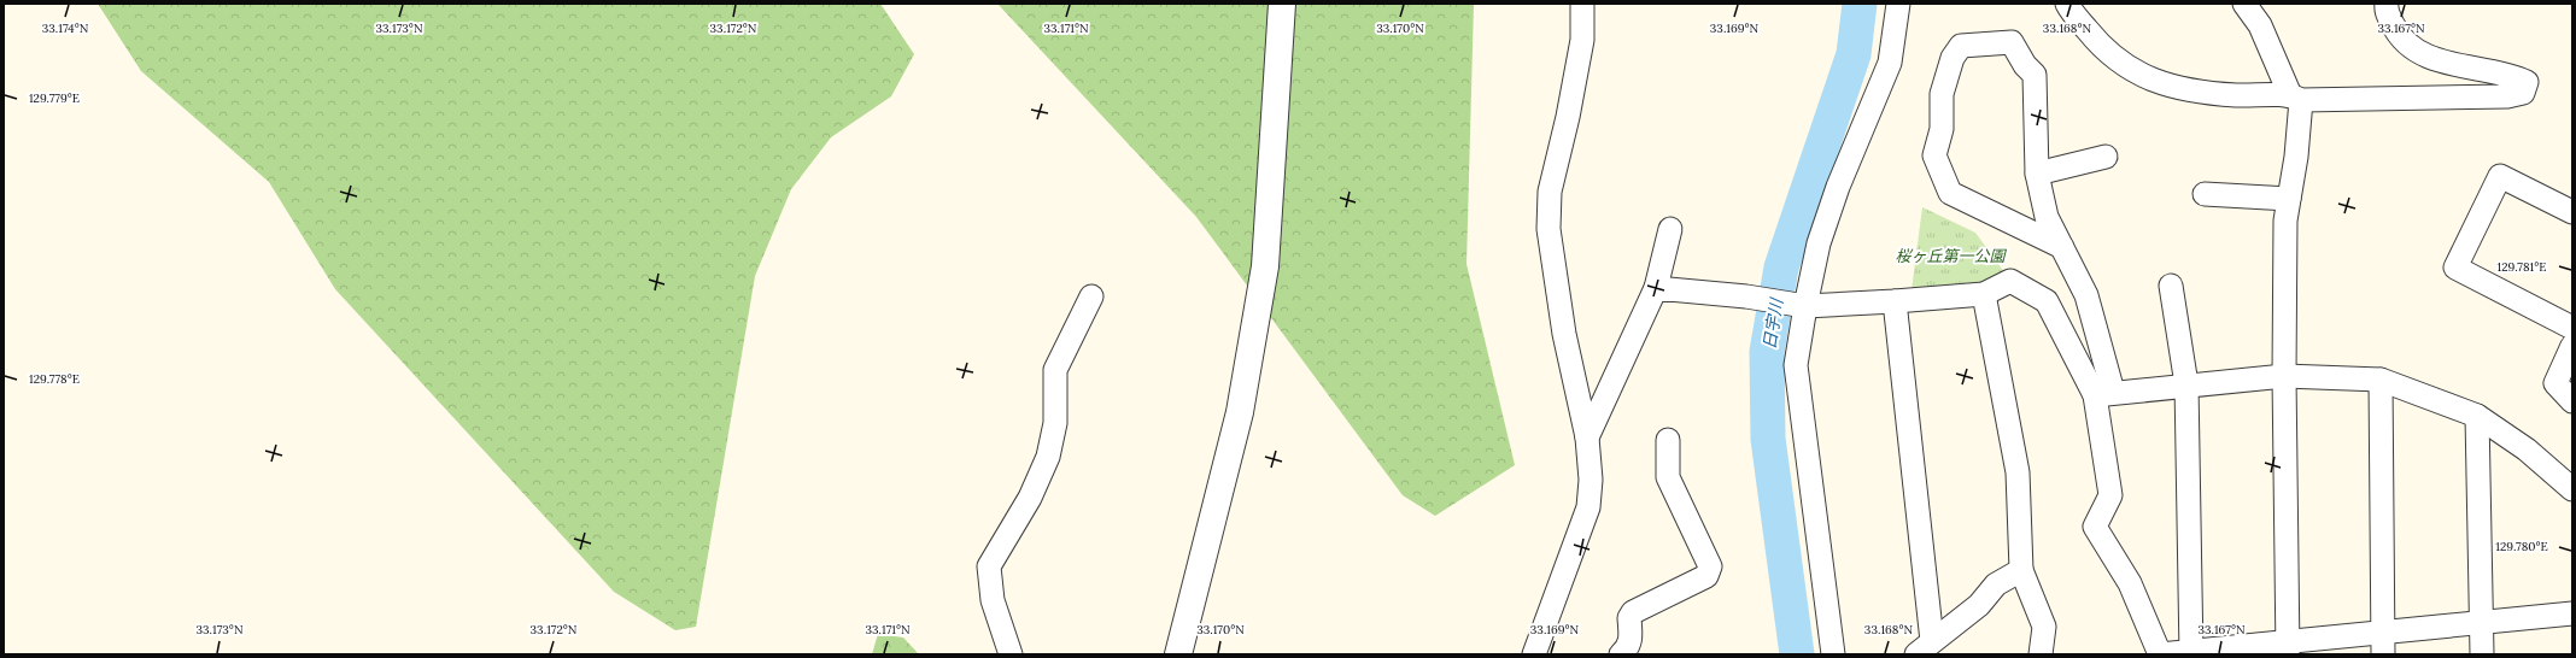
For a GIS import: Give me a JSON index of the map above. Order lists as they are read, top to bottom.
{
  "water": ["日宇川"],
  "parks": ["桜ヶ丘第一公園"],
  "coordinates": [
    "33.174°N",
    "33.173°N",
    "33.172°N",
    "33.171°N",
    "33.170°N",
    "33.169°N",
    "33.168°N",
    "33.167°N",
    "129.779°E",
    "129.781°E",
    "129.778°E",
    "129.780°E"
  ]
}
